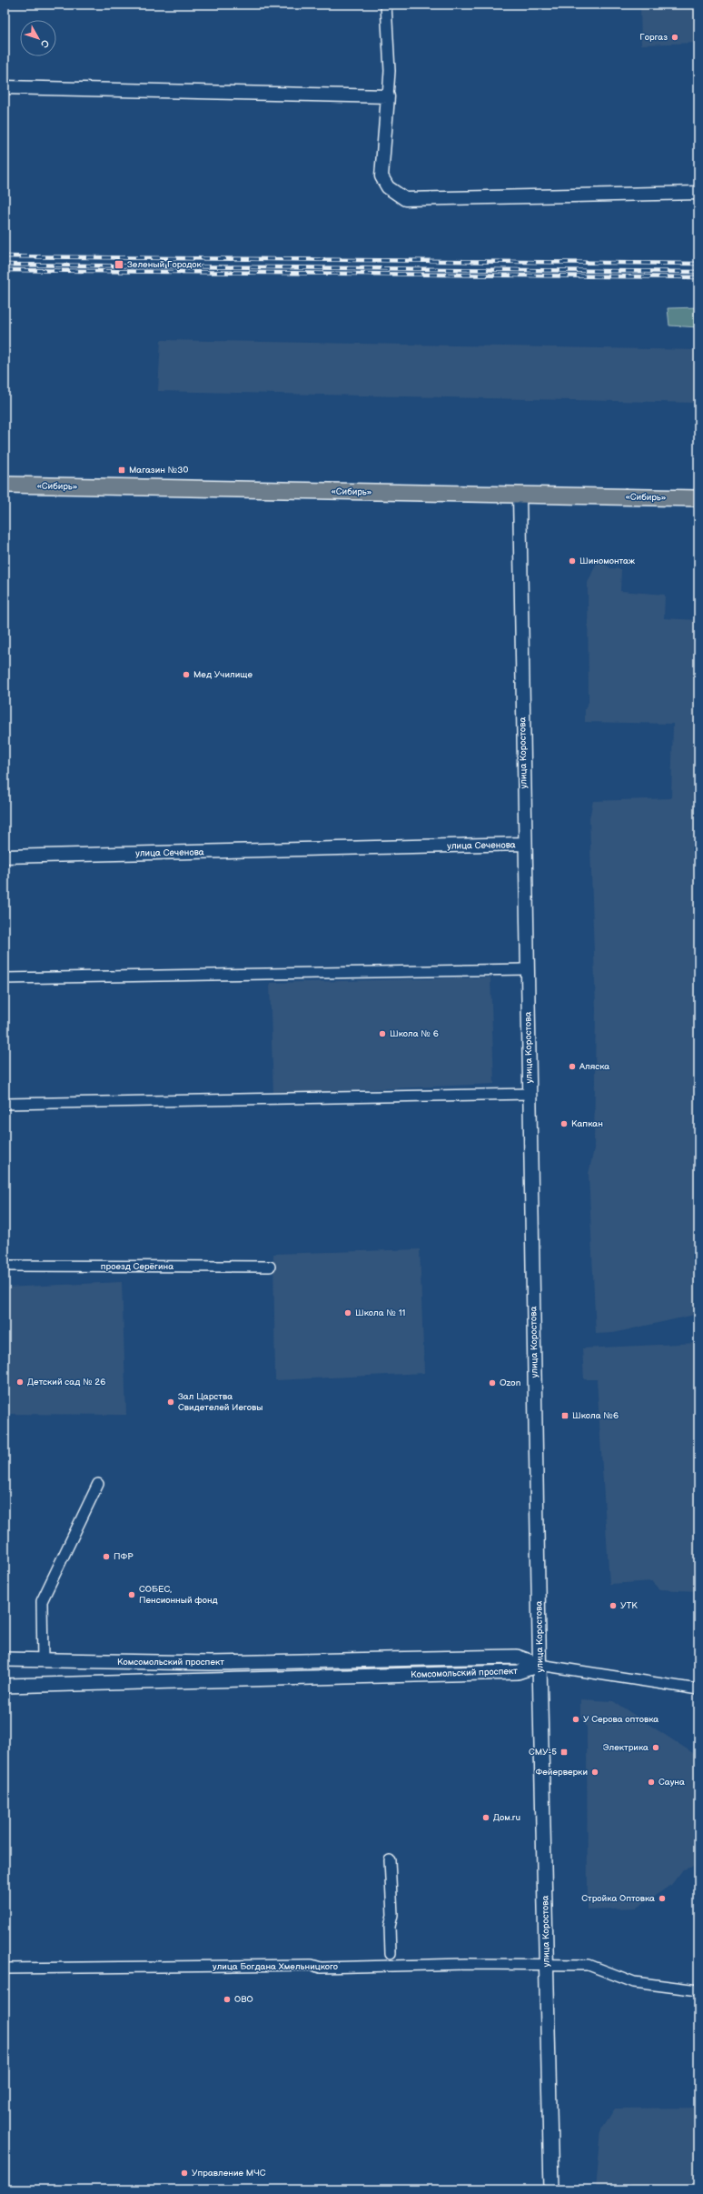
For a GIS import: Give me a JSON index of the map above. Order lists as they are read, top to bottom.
{
  "streets": {
    "main road": ["«Сибирь»", "улица Коростова", "Комсомольский проспект"],
    "street": ["улица Сеченова", "проезд Серёгина", "улица Богдана Хмельницкого"]
  },
  "crossings": [
    ["«Сибирь»", "улица Коростова"],
    ["улица Коростова", "улица Сеченова"],
    ["улица Коростова", "Комсомольский проспект"],
    ["улица Коростова", "улица Богдана Хмельницкого"]
  ],
  "places": {
    "other": [
      "Горгаз",
      "Шиномонтаж",
      "Мед Училище",
      "Школа № 6",
      "Аляска",
      "Капкан",
      "Школа № 11",
      "Детский сад № 26",
      "Ozon",
      "Зал Царства Свидетелей Иеговы",
      "ПФР",
      "СОБЕС, Пенсионный фонд",
      "УТК",
      "У Серова оптовка",
      "Электрика",
      "Фейерверки",
      "Сауна",
      "Дом.ru",
      "Стройка Оптовка",
      "ОВО",
      "Управление МЧС"
    ],
    "transit": [
      "Зеленый Городок",
      "Магазин №30",
      "Школа №6",
      "СМУ-5"
    ]
  },
  "north": "bottom right"
}
